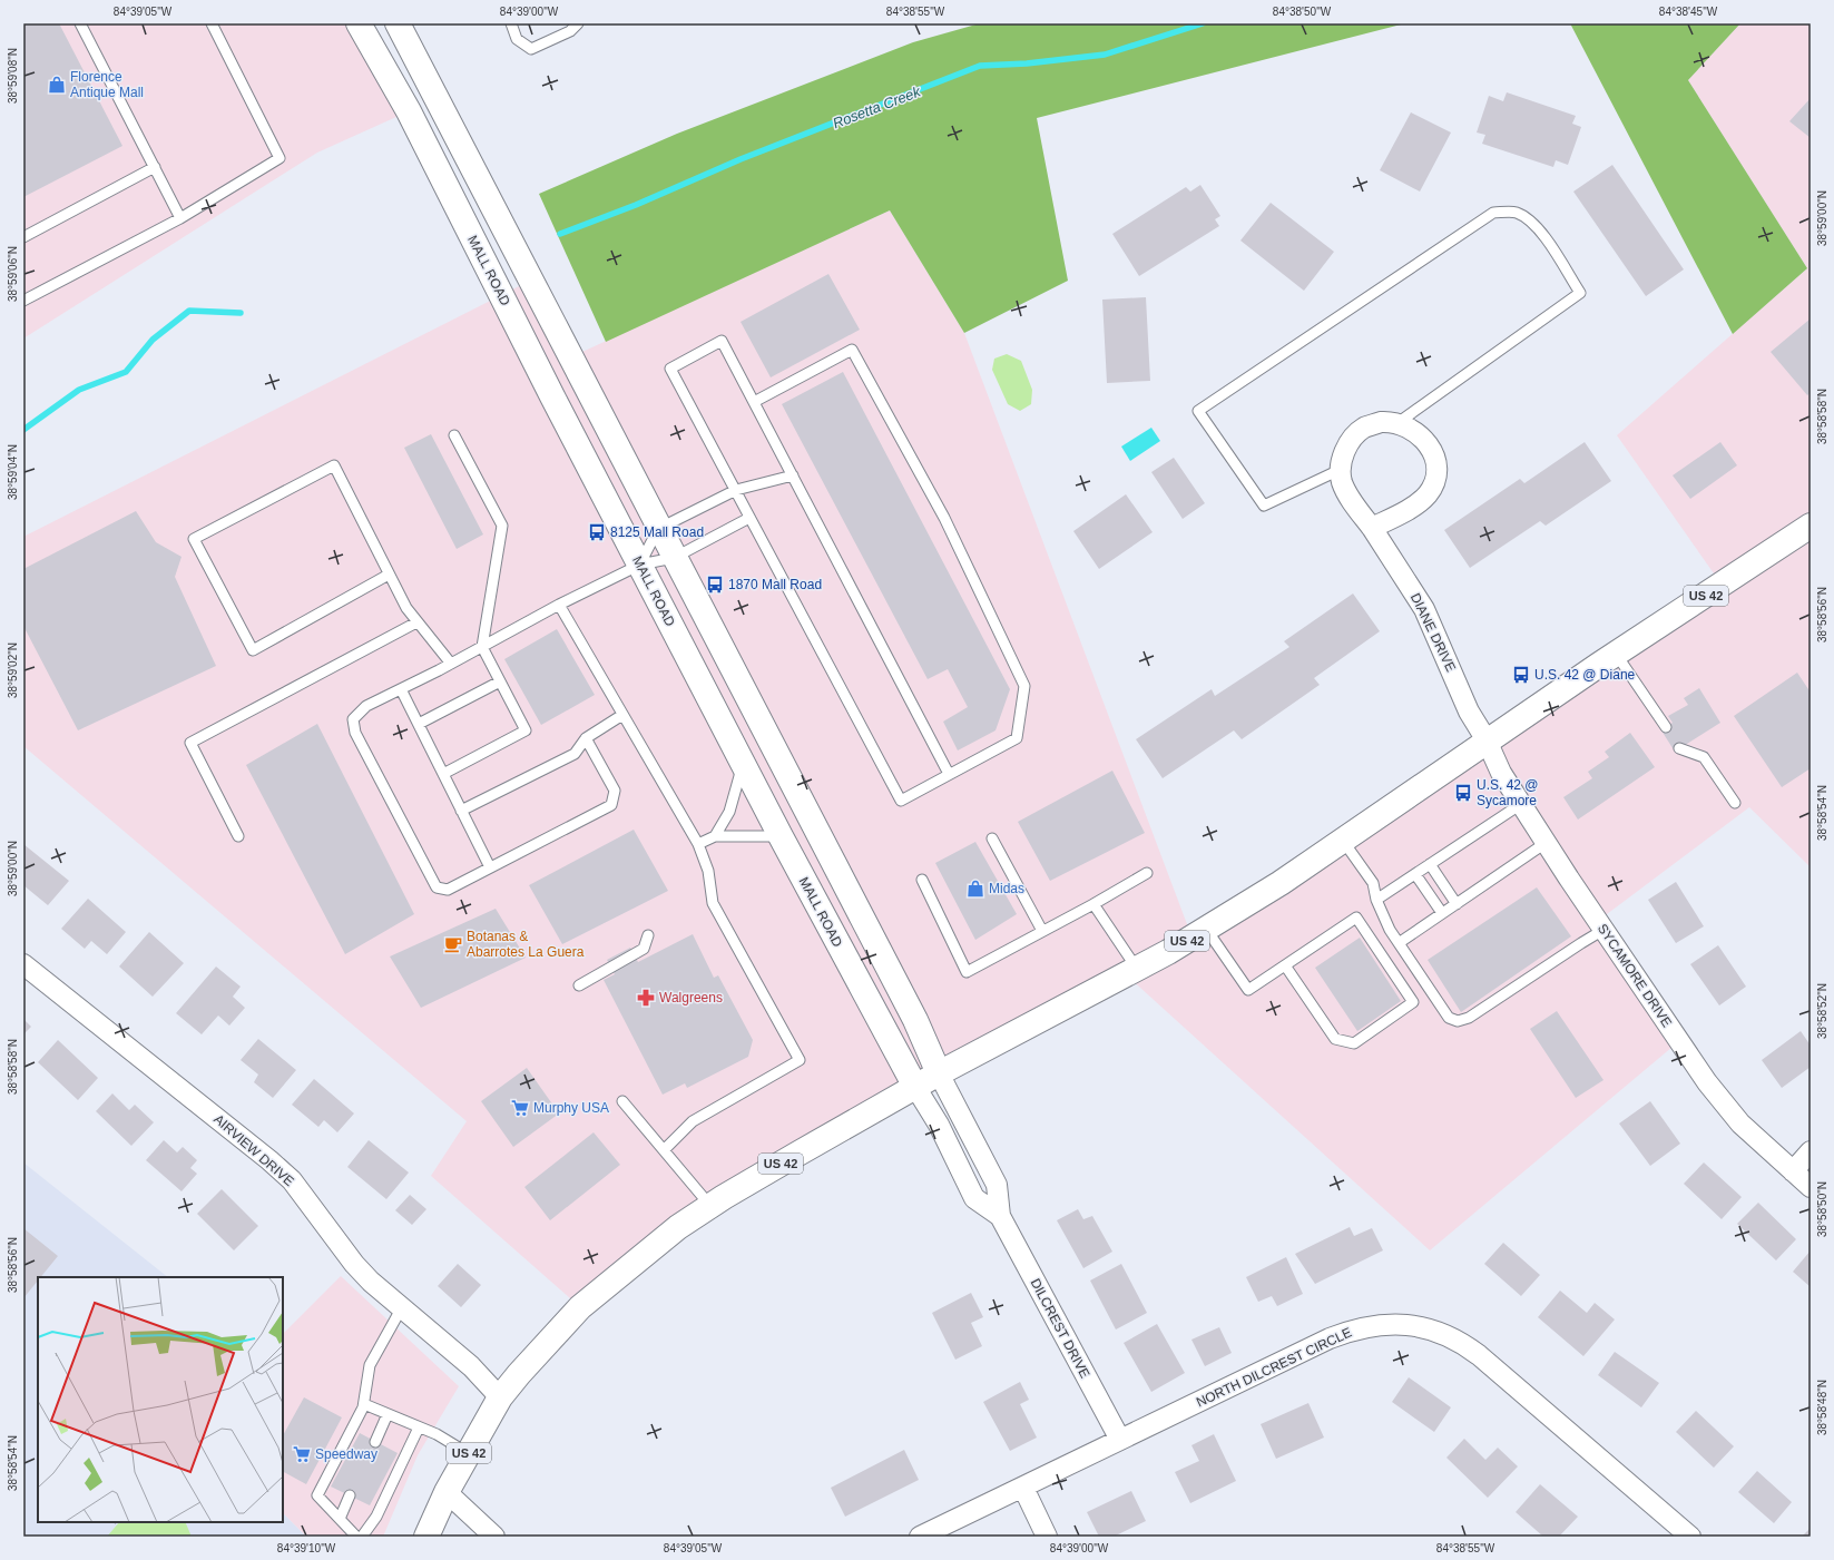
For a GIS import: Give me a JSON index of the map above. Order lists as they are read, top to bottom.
{
  "streets": {
    "main road": ["MALL ROAD", "US 42"],
    "street": [
      "DIANE DRIVE",
      "SYCAMORE DRIVE",
      "AIRVIEW DRIVE",
      "DILCREST DRIVE",
      "NORTH DILCREST CIRCLE"
    ]
  },
  "crossings": [
    ["MALL ROAD", "US 42"],
    ["MALL ROAD", "DILCREST DRIVE"],
    ["US 42", "DIANE DRIVE"],
    ["US 42", "SYCAMORE DRIVE"],
    ["US 42", "AIRVIEW DRIVE"],
    ["US 42", "DILCREST DRIVE"],
    ["DIANE DRIVE", "SYCAMORE DRIVE"],
    ["DILCREST DRIVE", "NORTH DILCREST CIRCLE"]
  ],
  "water": ["Rosetta Creek"],
  "places": {
    "shop": ["Florence Antique Mall", "Midas"],
    "bus stop": [
      "8125 Mall Road",
      "1870 Mall Road",
      "U.S. 42 @ Diane",
      "U.S. 42 @ Sycamore"
    ],
    "cafe": ["Botanas & Abarrotes La Guera"],
    "pharmacy": ["Walgreens"],
    "supermarket": ["Murphy USA", "Speedway"]
  },
  "coordinates": [
    "84°39'05\"W",
    "84°39'00\"W",
    "84°38'55\"W",
    "84°38'50\"W",
    "84°38'45\"W",
    "38°59'08\"N",
    "38°59'00\"N",
    "38°59'06\"N",
    "38°58'58\"N",
    "38°59'04\"N",
    "38°58'56\"N",
    "38°59'02\"N",
    "38°58'54\"N",
    "38°58'52\"N",
    "38°58'50\"N",
    "38°58'48\"N",
    "84°39'10\"W"
  ]
}
